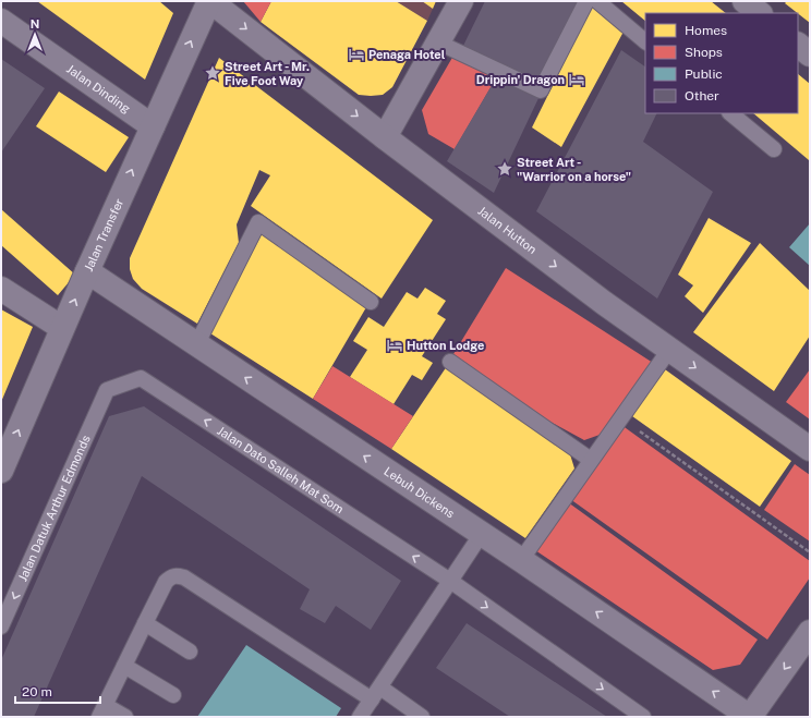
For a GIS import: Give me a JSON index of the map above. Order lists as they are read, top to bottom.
{
  "streets": {
    "street": [
      "Jalan Dinding",
      "Jalan Hutton",
      "Jalan Transfer",
      "Lebuh Dickens"
    ],
    "lane": ["Jalan Dato Salleh Mat Som", "Jalan Datuk Arthur Edmonds"]
  },
  "crossings": [
    ["Jalan Dinding", "Jalan Transfer"],
    ["Jalan Hutton", "Jalan Transfer"],
    ["Jalan Transfer", "Lebuh Dickens"],
    ["Jalan Dato Salleh Mat Som", "Jalan Datuk Arthur Edmonds"]
  ],
  "one_way": [
    "Jalan Hutton",
    "Jalan Transfer",
    "Jalan Dato Salleh Mat Som",
    "Lebuh Dickens",
    "Jalan Datuk Arthur Edmonds"
  ],
  "places": {
    "hotel": ["Penaga Hotel", "Drippin' Dragon", "Hutton Lodge"],
    "place": ["Street Art - Mr. Five Foot Way", "Street Art - \"Warrior on a horse\""]
  },
  "legend": [
    "Homes",
    "Shops",
    "Public",
    "Other"
  ],
  "scale_bar": "20 m",
  "north": "top"
}
